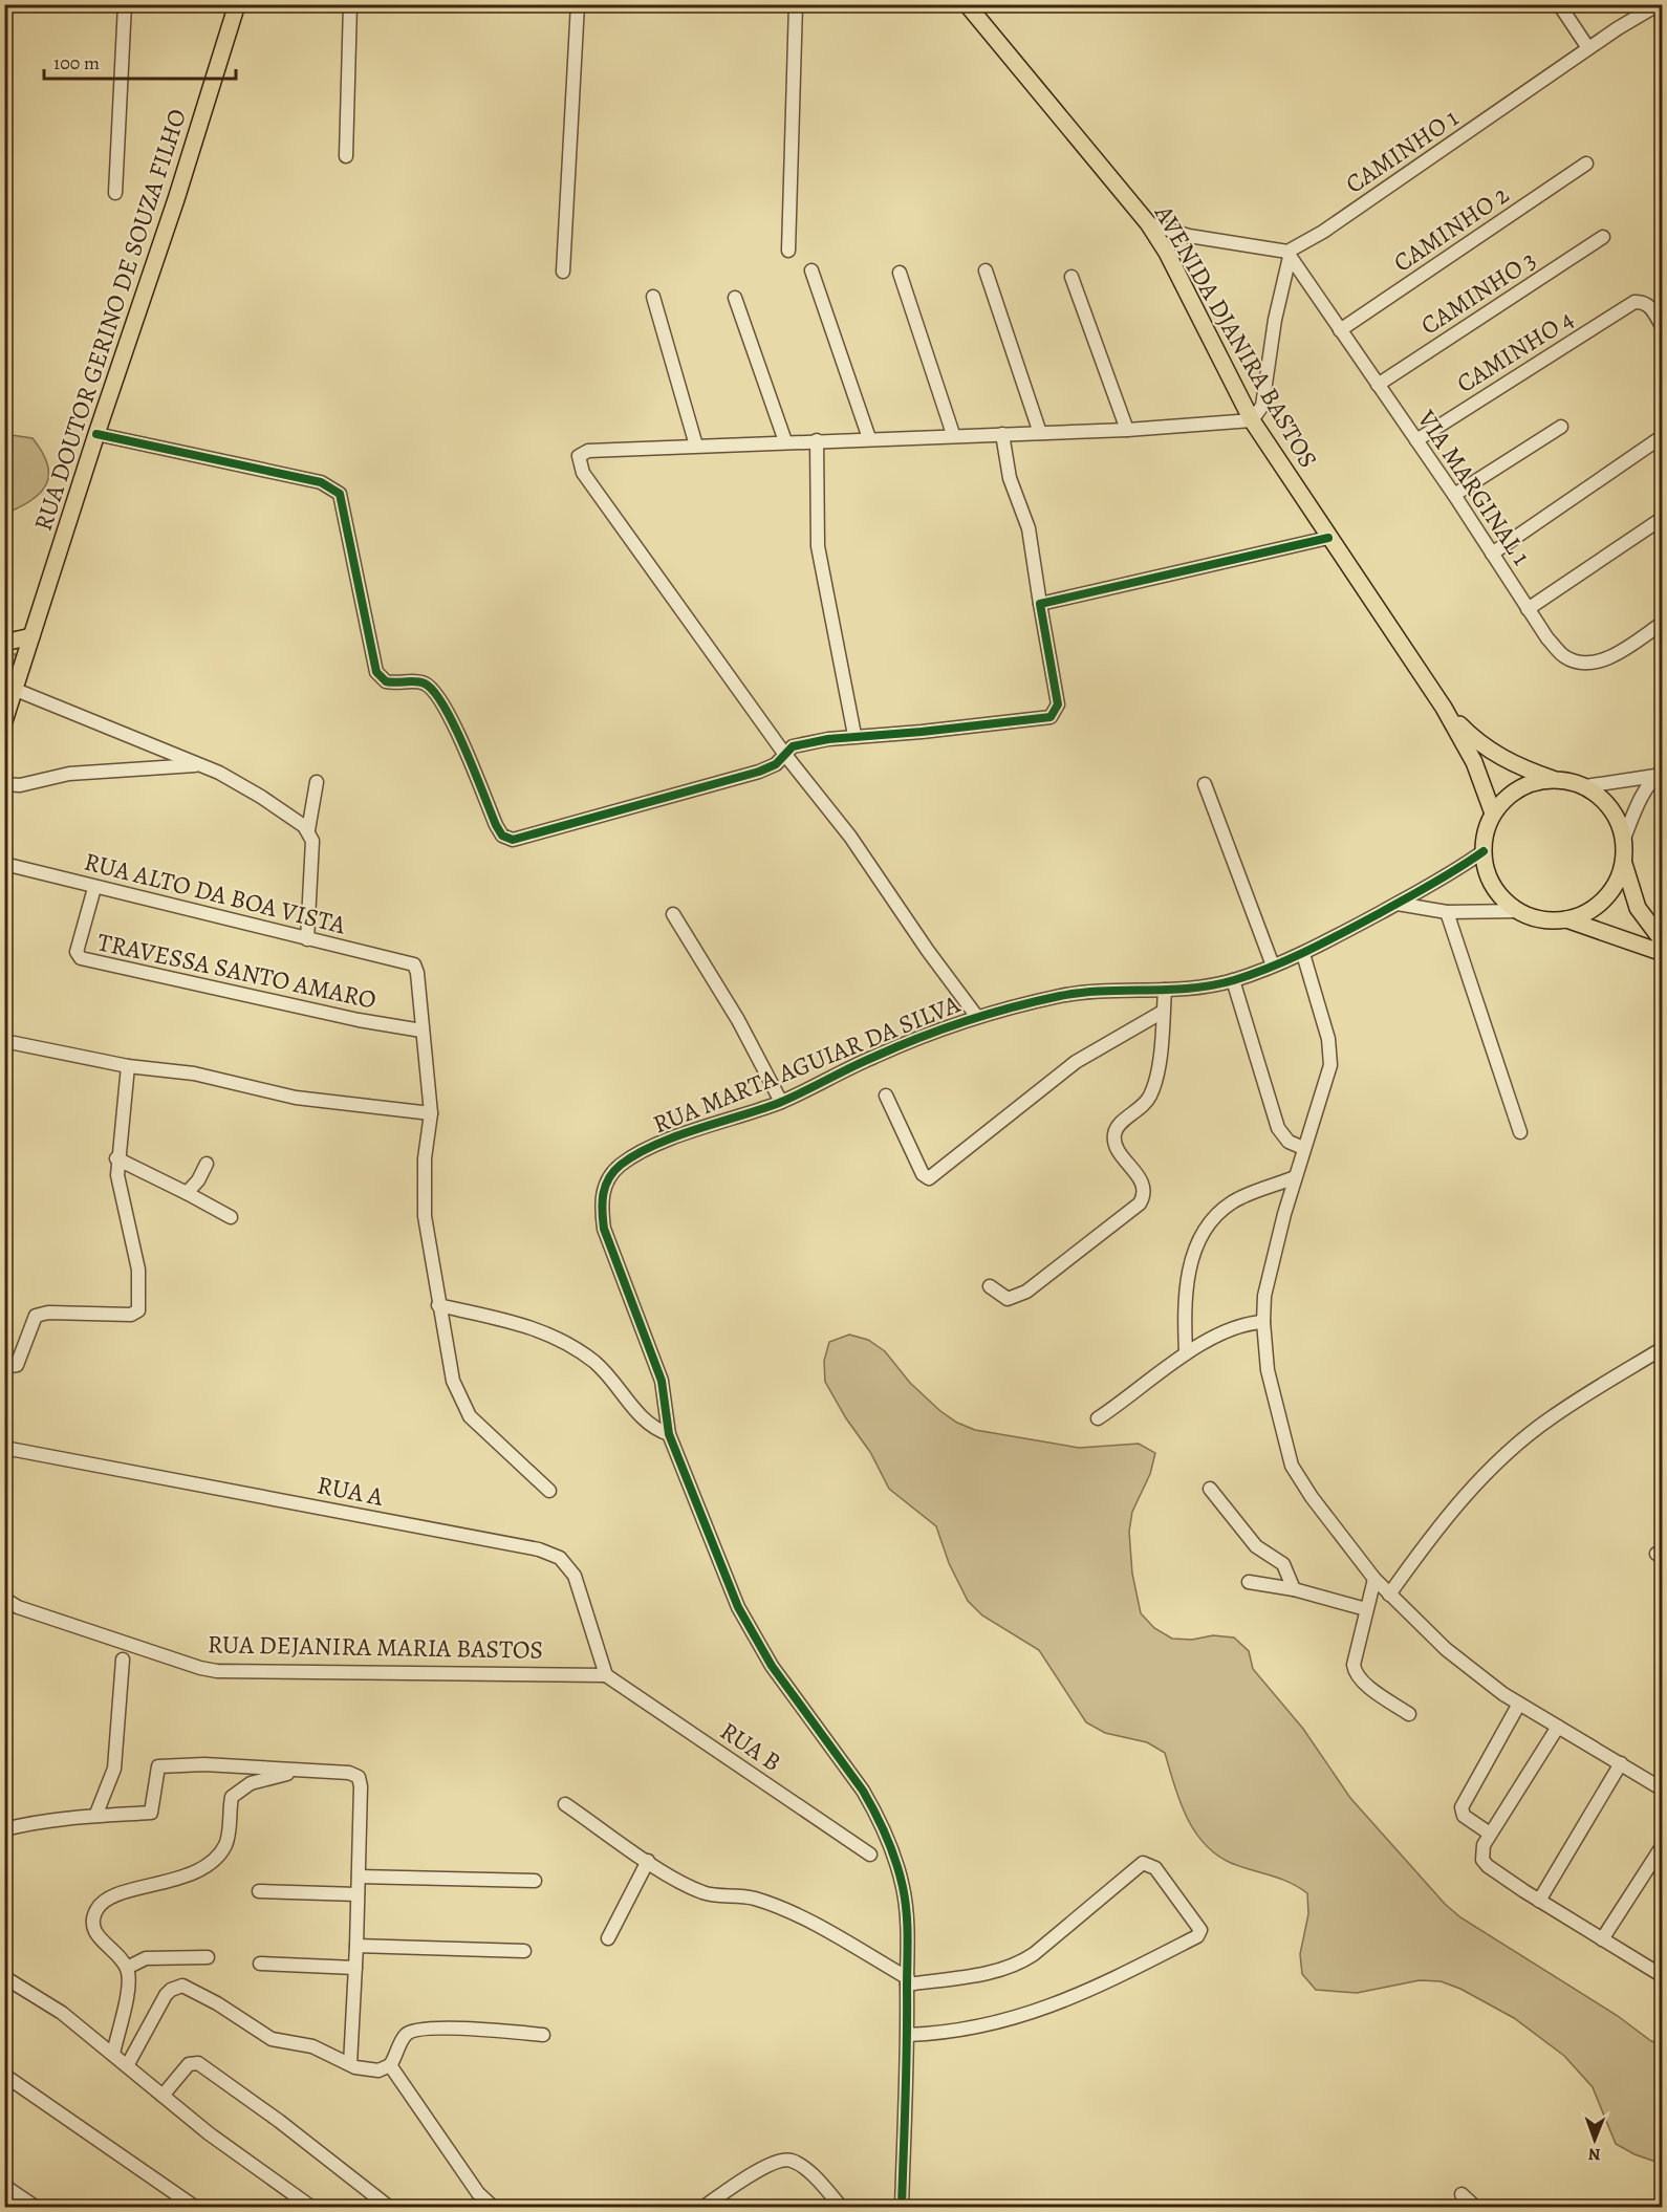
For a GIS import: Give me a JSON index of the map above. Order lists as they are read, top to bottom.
{
  "streets": {
    "main road": ["RUA DOUTOR GERINO DE SOUZA FILHO", "AVENIDA DJANIRA BASTOS"],
    "street": [
      "CAMINHO 1",
      "CAMINHO 2",
      "CAMINHO 3",
      "CAMINHO 4",
      "VIA MARGINAL 1",
      "RUA ALTO DA BOA VISTA",
      "TRAVESSA SANTO AMARO",
      "RUA MARTA AGUIAR DA SILVA",
      "RUA A",
      "RUA DEJANIRA MARIA BASTOS",
      "RUA B"
    ]
  },
  "crossings": [
    ["CAMINHO 1", "VIA MARGINAL 1"],
    ["CAMINHO 2", "VIA MARGINAL 1"],
    ["CAMINHO 3", "VIA MARGINAL 1"],
    ["AVENIDA DJANIRA BASTOS", "RUA MARTA AGUIAR DA SILVA"],
    ["CAMINHO 4", "VIA MARGINAL 1"],
    ["RUA ALTO DA BOA VISTA", "TRAVESSA SANTO AMARO"],
    ["RUA A", "RUA DEJANIRA MARIA BASTOS"],
    ["RUA A", "RUA B"],
    ["RUA DEJANIRA MARIA BASTOS", "RUA B"]
  ],
  "scale_bar": "100 m",
  "north": "bottom"
}
